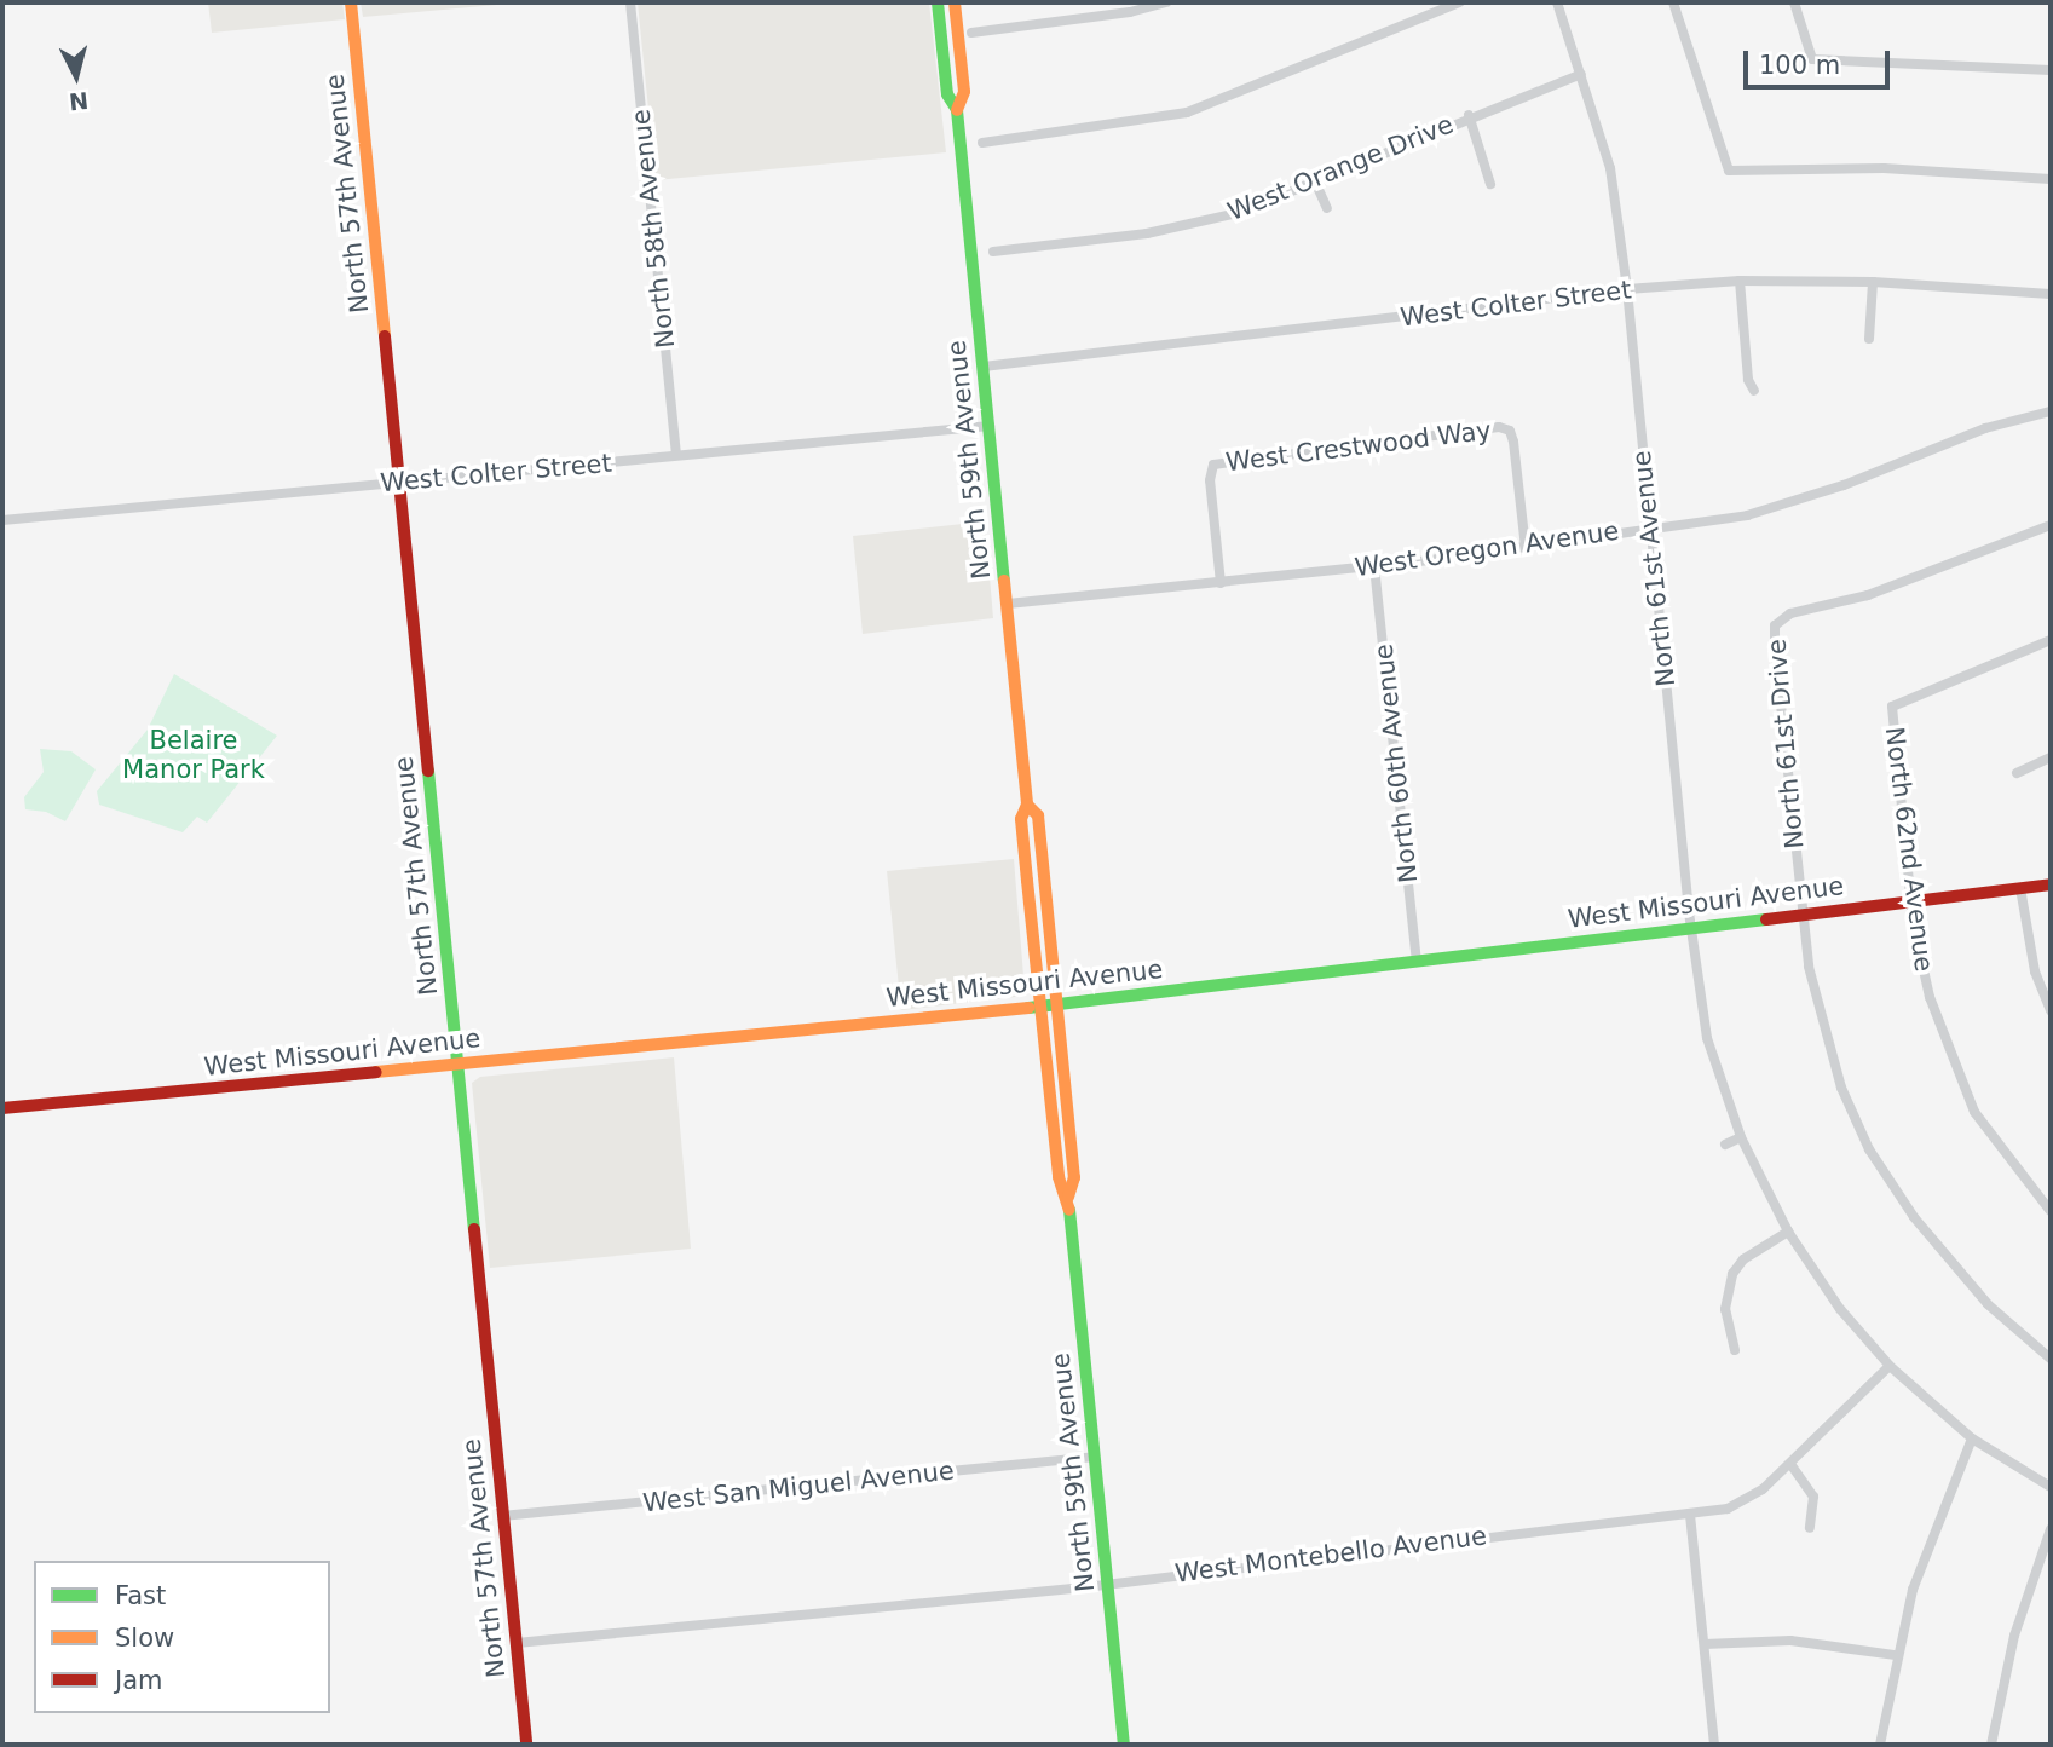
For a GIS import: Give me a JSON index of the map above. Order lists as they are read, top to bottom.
{
  "streets": {
    "street": [
      "West Orange Drive",
      "North 57th Avenue",
      "North 58th Avenue",
      "West Colter Street",
      "West Crestwood Way",
      "North 59th Avenue",
      "West Oregon Avenue",
      "North 61st Avenue",
      "North 61st Drive",
      "North 60th Avenue",
      "North 62nd Avenue",
      "West Missouri Avenue",
      "West San Miguel Avenue",
      "West Montebello Avenue"
    ]
  },
  "crossings": [
    ["West Orange Drive", "North 61st Avenue"],
    ["North 57th Avenue", "West Colter Street"],
    ["North 57th Avenue", "West Missouri Avenue"],
    ["North 57th Avenue", "West San Miguel Avenue"],
    ["North 57th Avenue", "West Montebello Avenue"],
    ["North 58th Avenue", "West Colter Street"],
    ["West Colter Street", "North 59th Avenue"],
    ["West Colter Street", "North 61st Avenue"],
    ["West Crestwood Way", "West Oregon Avenue"],
    ["North 59th Avenue", "West Oregon Avenue"],
    ["North 59th Avenue", "West Missouri Avenue"],
    ["North 59th Avenue", "West San Miguel Avenue"],
    ["North 59th Avenue", "West Montebello Avenue"],
    ["West Oregon Avenue", "North 61st Avenue"],
    ["West Oregon Avenue", "North 60th Avenue"],
    ["North 61st Avenue", "West Missouri Avenue"],
    ["North 61st Avenue", "West Montebello Avenue"],
    ["North 61st Drive", "West Missouri Avenue"],
    ["North 60th Avenue", "West Missouri Avenue"],
    ["North 62nd Avenue", "West Missouri Avenue"]
  ],
  "parks": ["Belaire Manor Park"],
  "legend": ["Fast", "Slow", "Jam"],
  "scale_bar": "100 m",
  "north": "bottom"
}
